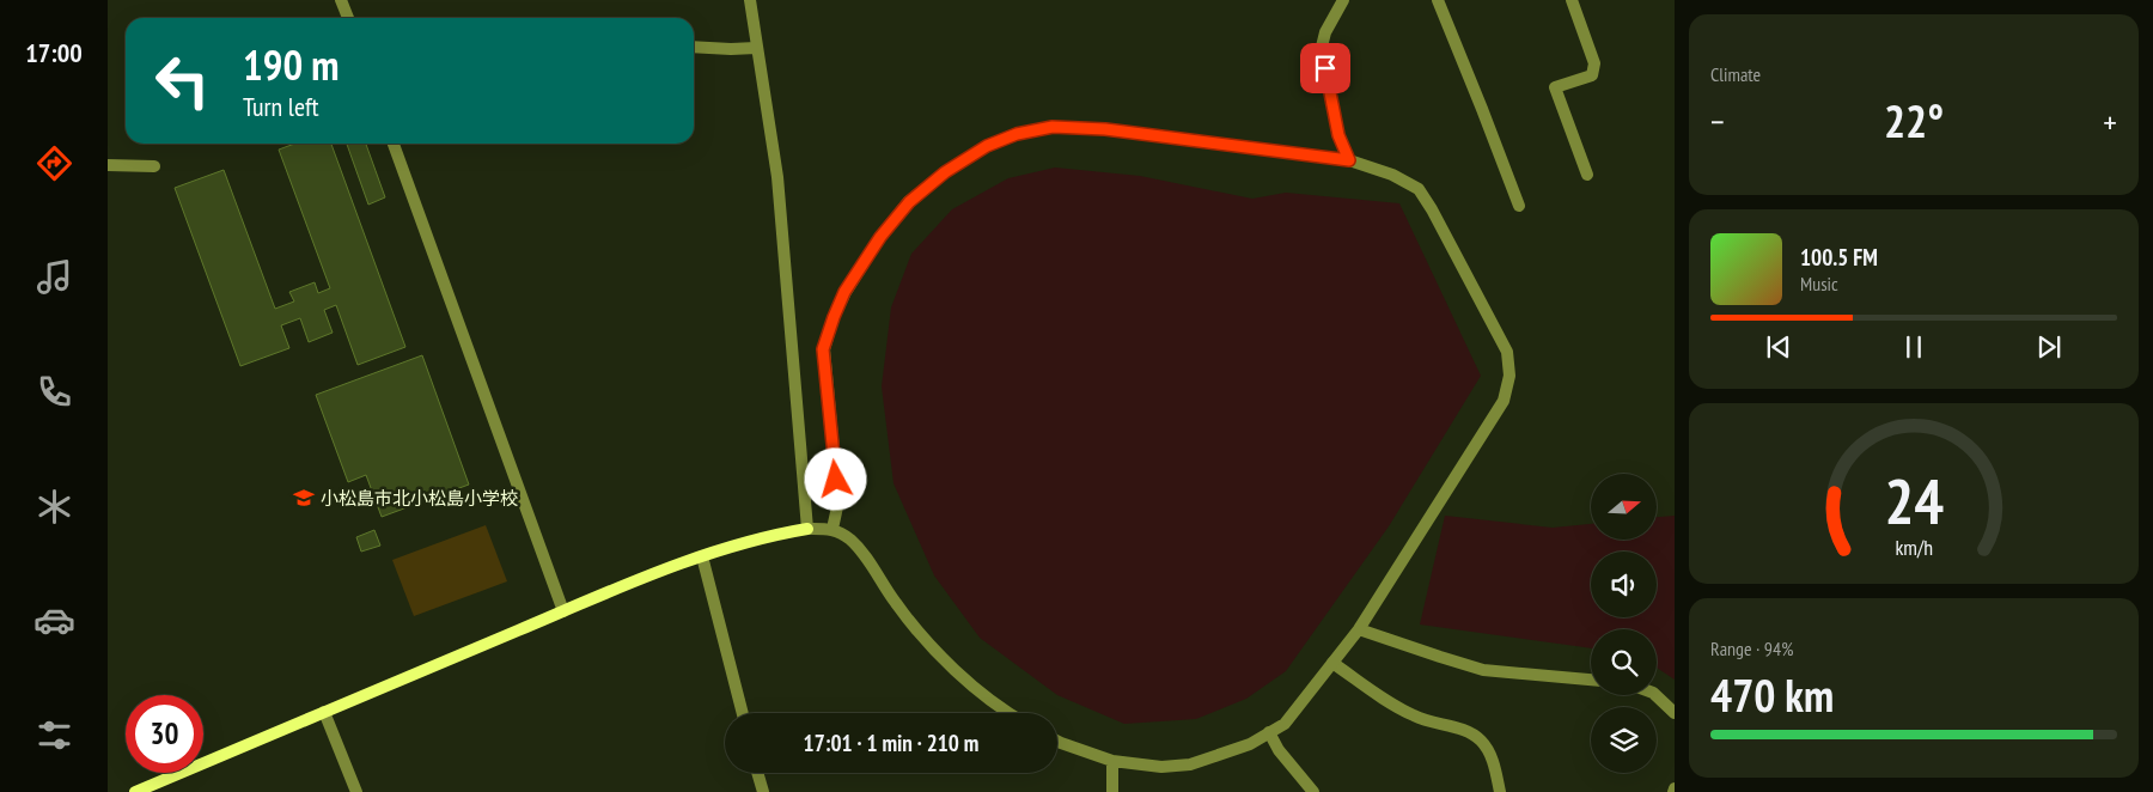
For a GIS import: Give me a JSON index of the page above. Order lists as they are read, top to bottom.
{
  "places": {
    "school or university": ["小松島市北小松島小学校"]
  },
  "north": "right",
  "page": {
    "tabs": "17:00",
    "tile": [
      "Climate",
      ["Range · 94%", "470 km"]
    ],
    "turn": ["190 m", "Turn left"],
    "heat": ["−", "22°", "+"],
    "song": ["100.5 FM", "Music"],
    "limit": "30",
    "trip": "17:01 · 1 min · 210 m",
    "gauge": ["24", "km/h"]
  }
}
